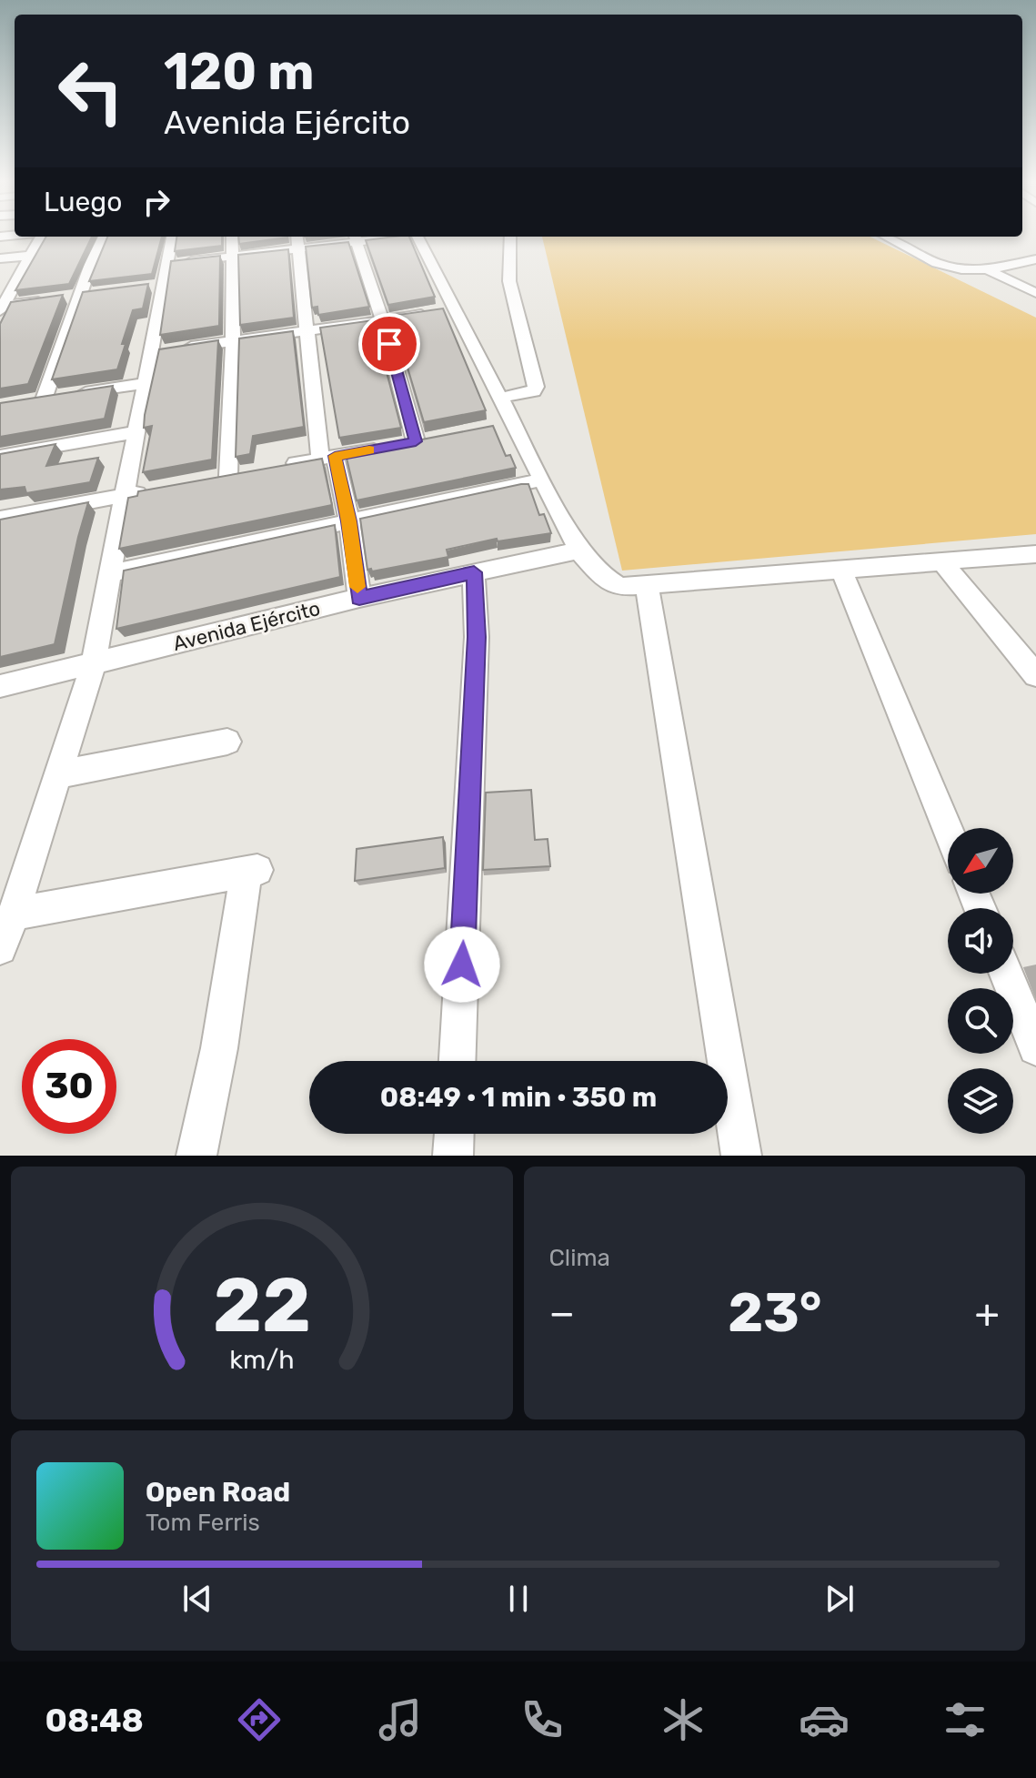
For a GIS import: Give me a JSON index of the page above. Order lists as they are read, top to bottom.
{
  "streets": {
    "street": ["Avenida Ejército"]
  },
  "north": "bottom left",
  "page": {
    "turn": ["120 m", "Avenida Ejército"],
    "then": "Luego",
    "limit": "30",
    "trip": "08:49 · 1 min · 350 m",
    "tile": "Clima",
    "heat": ["−", "23°", "+"],
    "song": ["Open Road", "Tom Ferris"],
    "tabs": "08:48",
    "gauge": ["22", "km/h"]
  }
}
